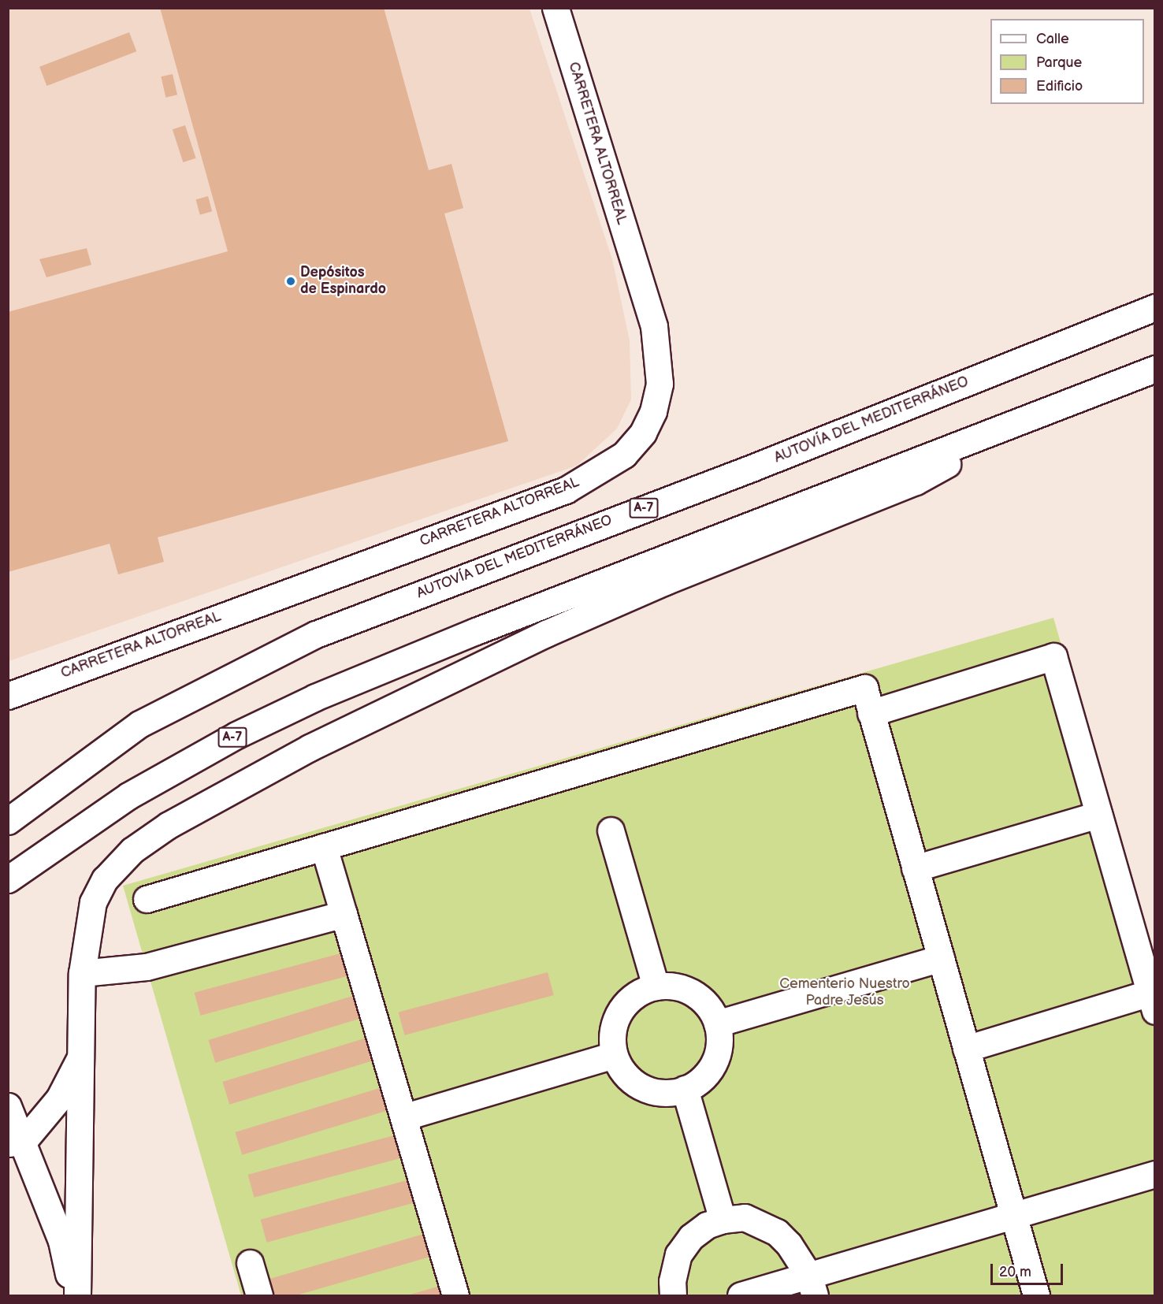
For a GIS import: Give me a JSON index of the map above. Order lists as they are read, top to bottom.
{
  "streets": {
    "main road": ["CARRETERA ALTORREAL", "AUTOVÍA DEL MEDITERRÁNEO", "A-7"]
  },
  "parks": ["Cementerio Nuestro Padre Jesús"],
  "places": ["Depósitos de Espinardo"],
  "legend": ["Calle", "Parque", "Edificio"],
  "scale_bar": "20 m"
}
